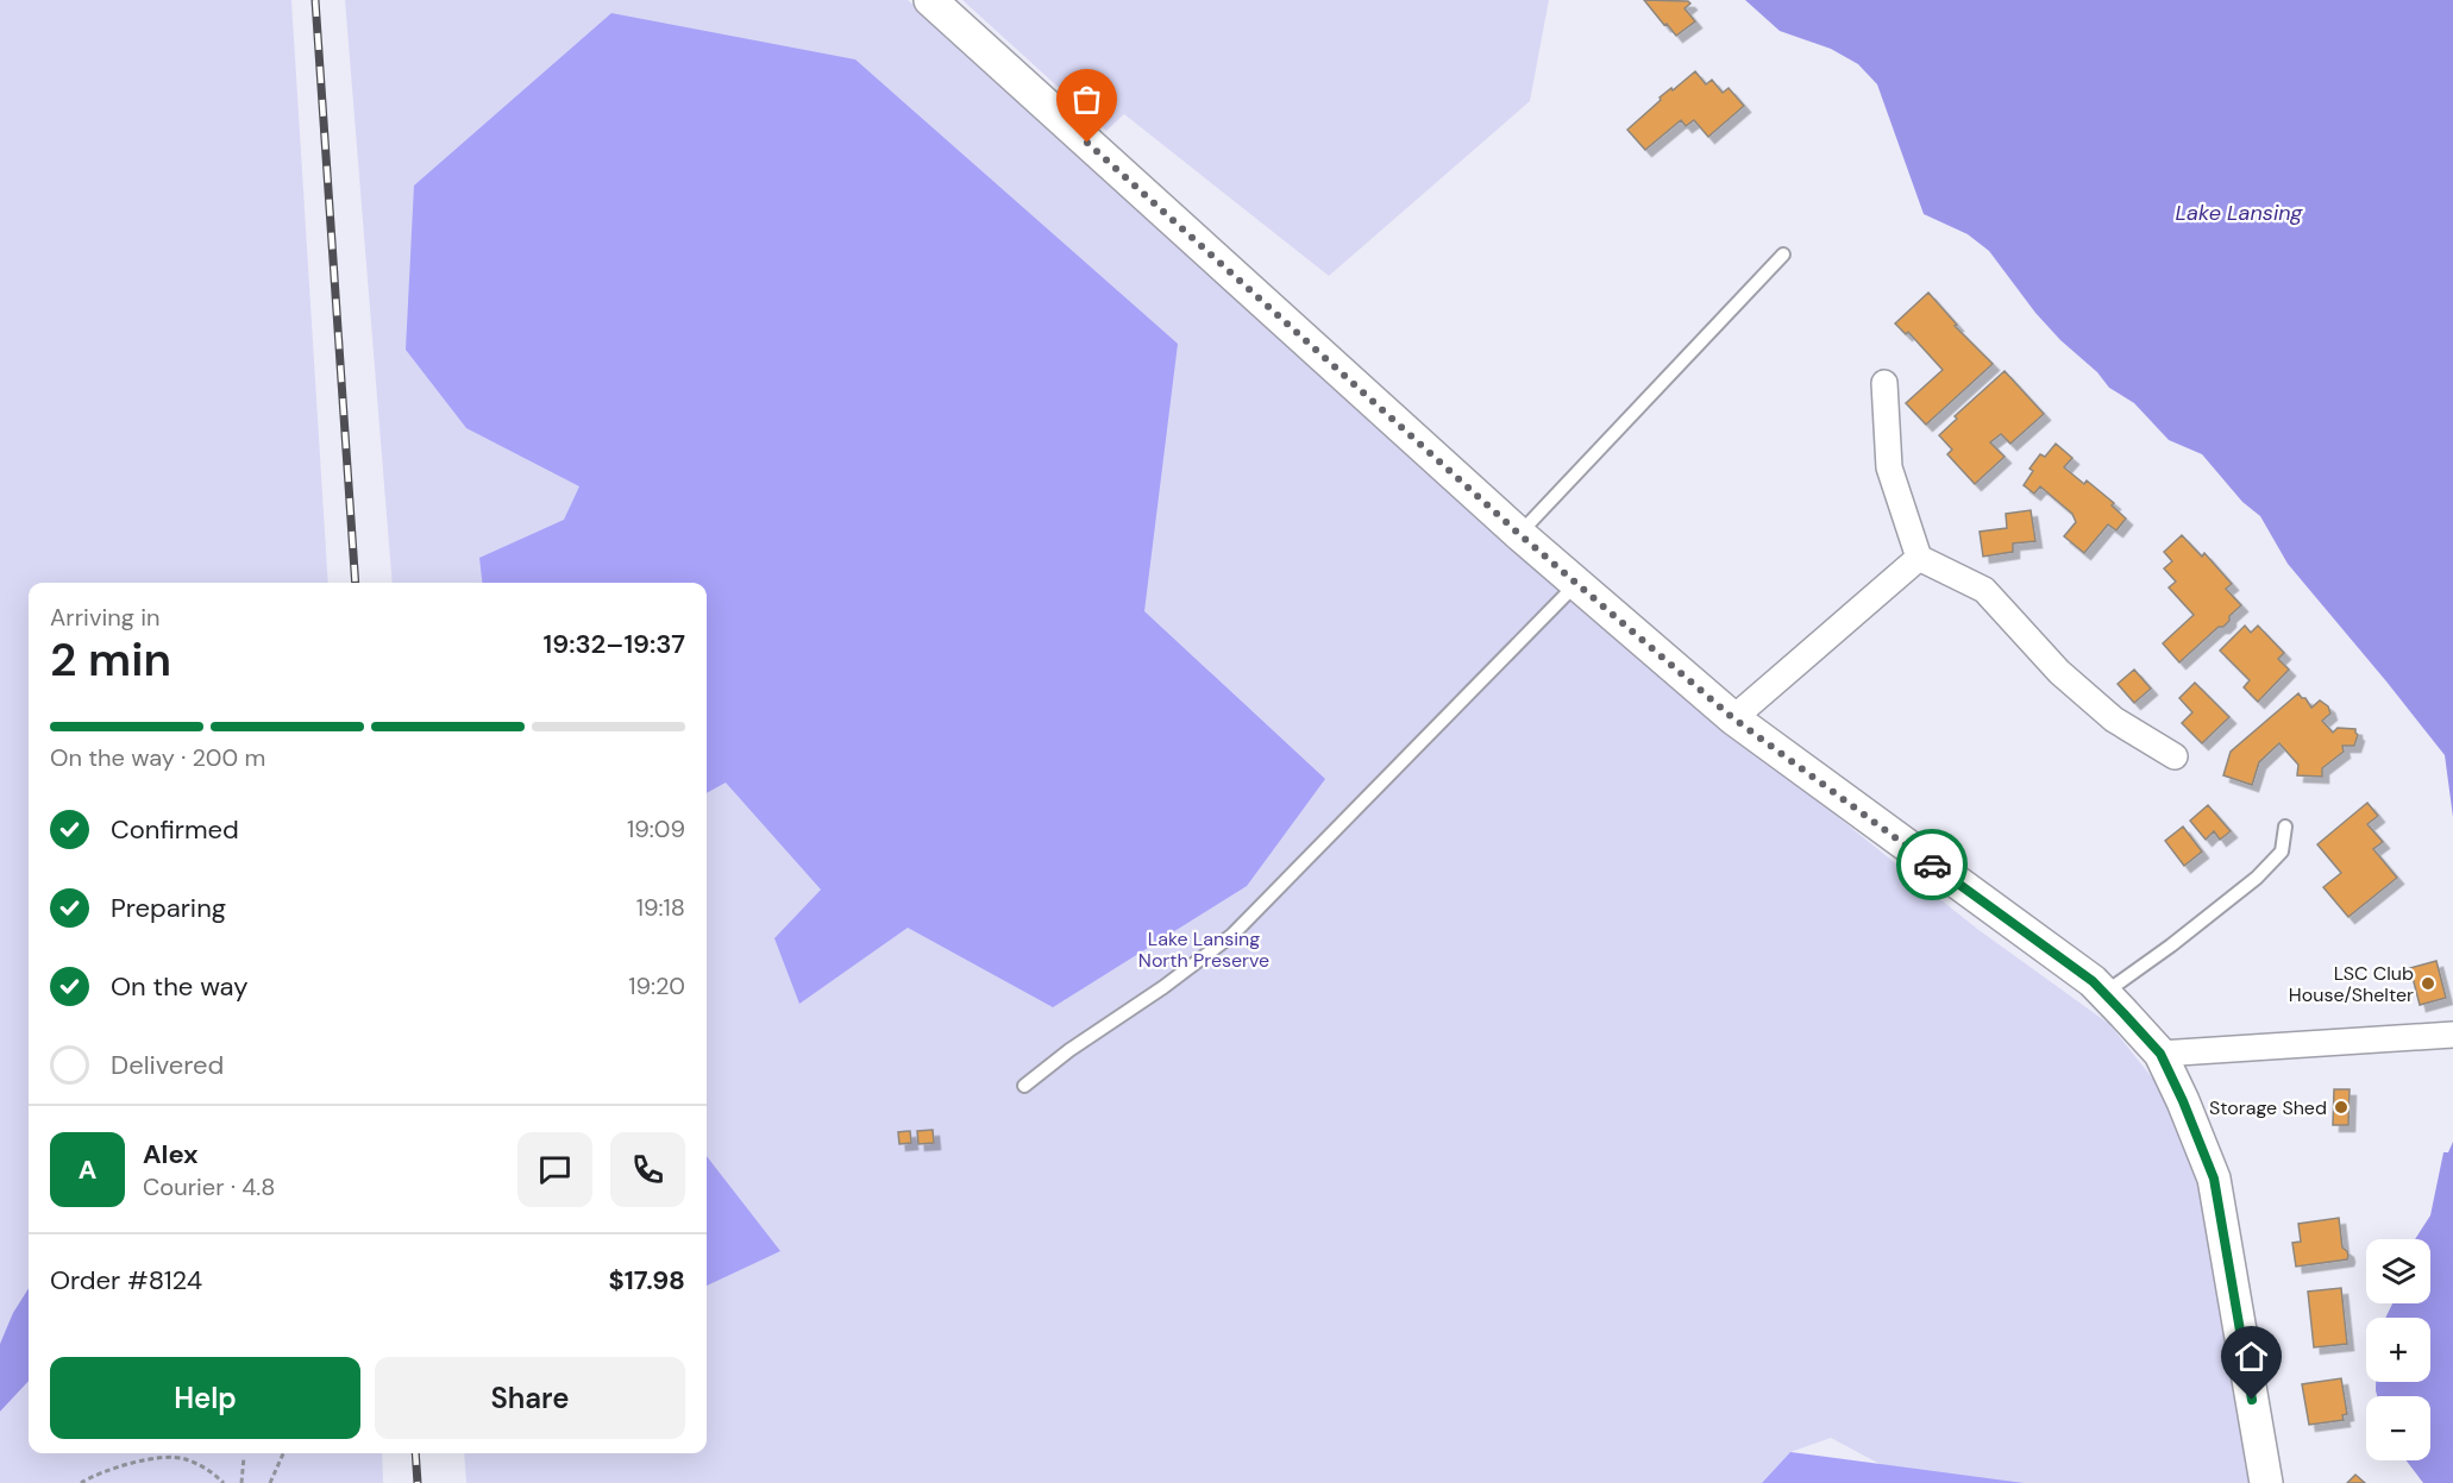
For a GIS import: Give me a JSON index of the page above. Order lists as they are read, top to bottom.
{
  "water": ["Lake Lansing"],
  "parks": ["Lake Lansing North Preserve"],
  "places": ["LSC Club House/Shelter", "Storage Shed"],
  "page": {
    "heading": ["2 min", "Arriving in", "19:32–19:37"],
    "panel": [
      "Alex",
      "Courier · 4.8",
      "Order #8124",
      "$17.98"
    ],
    "bar": "On the way · 200 m",
    "list": [
      ["Confirmed", "19:09"],
      ["Preparing", "19:18"],
      ["On the way", "19:20"],
      "Delivered"
    ],
    "round": "A",
    "map_buttons": ["+", "−"],
    "buttons": ["Help", "Share"]
  }
}
